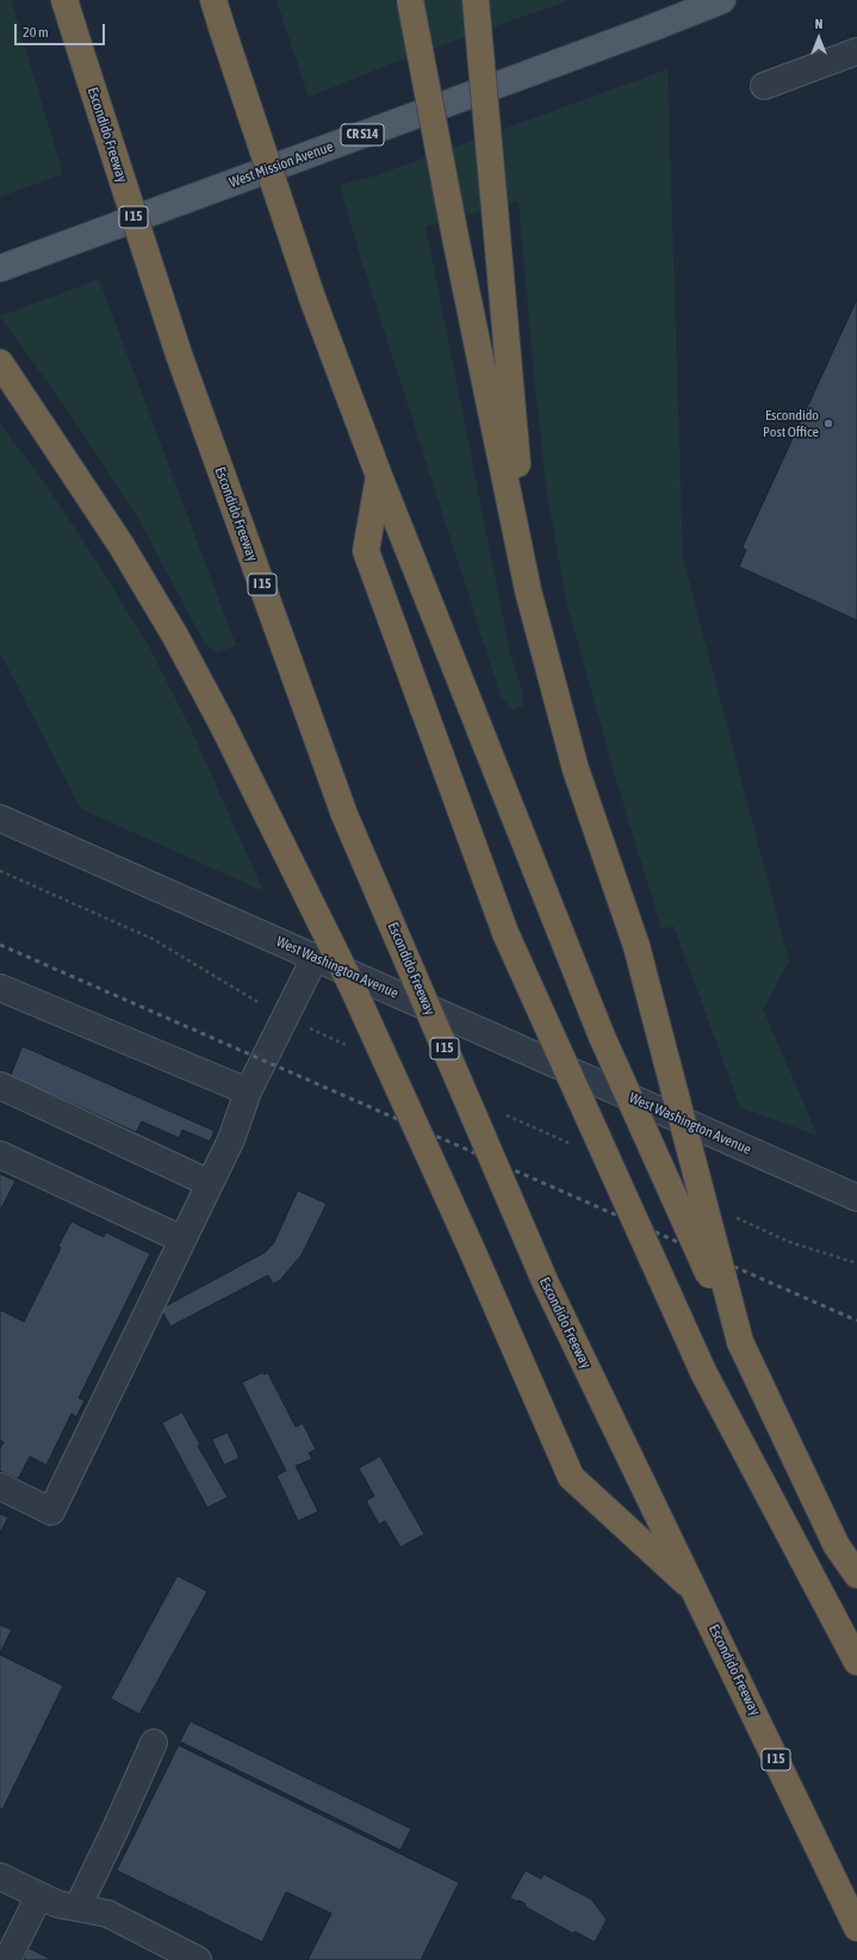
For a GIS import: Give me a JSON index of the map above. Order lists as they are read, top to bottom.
{
  "streets": {
    "highway": ["Escondido Freeway", "I 15"],
    "main road": ["CR S14", "West Mission Avenue"],
    "street": ["West Washington Avenue"]
  },
  "places": ["Escondido Post Office"],
  "scale_bar": "20 m",
  "north": "top"
}
